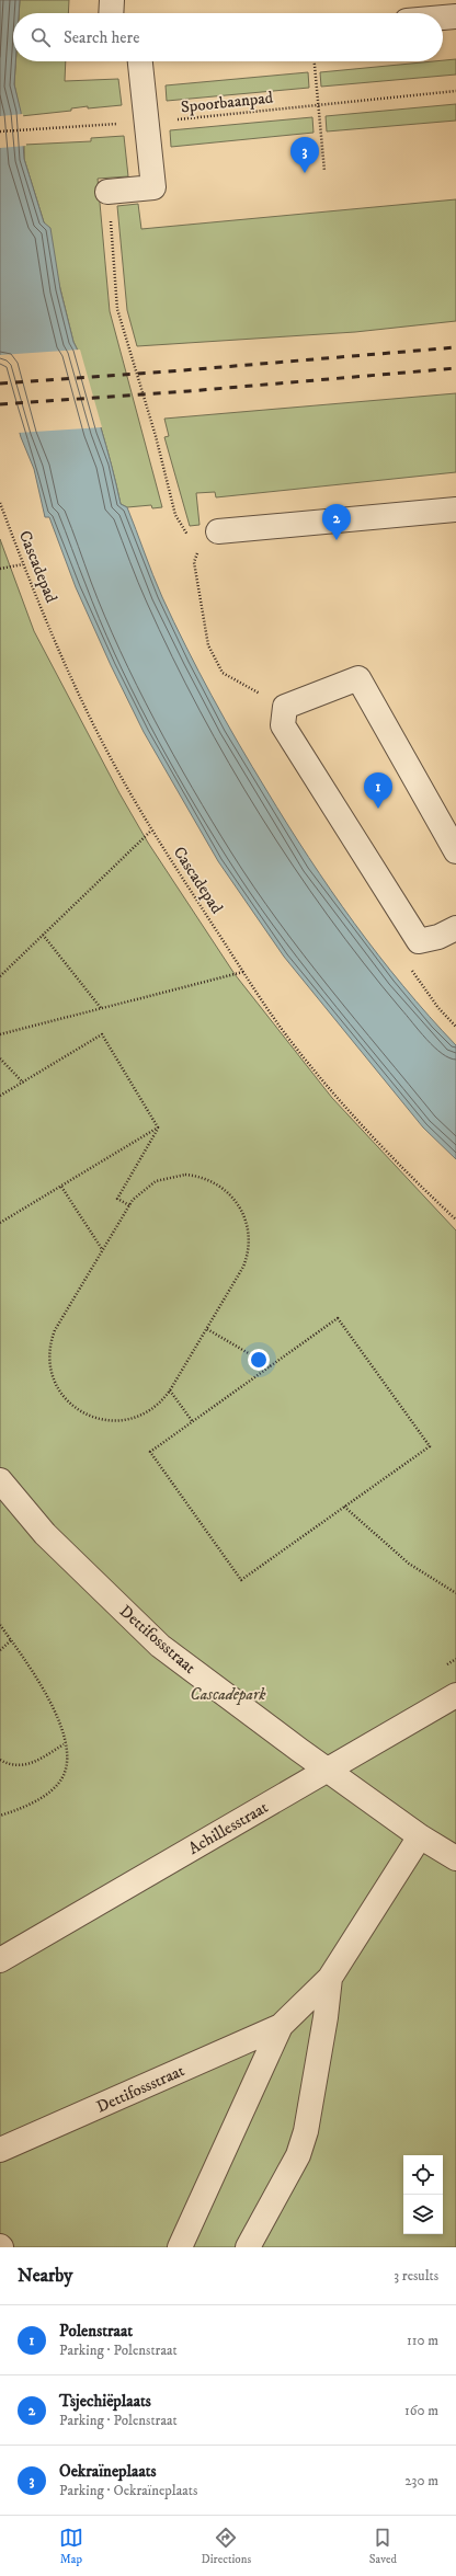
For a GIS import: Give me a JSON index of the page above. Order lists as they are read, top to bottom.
{
  "streets": {
    "street": ["Dettifossstraat", "Achillesstraat"],
    "path": ["Spoorbaanpad", "Cascadepad"]
  },
  "crossings": [
    ["Dettifossstraat", "Achillesstraat"]
  ],
  "parks": ["Cascadepark"],
  "page": {
    "search": "Search here",
    "pins": ["3", "2", "1"],
    "heading": ["Nearby", "3 results"],
    "list": [
      {
        "mark": "1",
        "name": "Polenstraat",
        "note": "Parking · Polenstraat",
        "value": "110 m"
      },
      {
        "mark": "2",
        "name": "Tsjechiëplaats",
        "note": "Parking · Polenstraat",
        "value": "160 m"
      },
      {
        "mark": "3",
        "name": "Oekraïneplaats",
        "note": "Parking · Oekraïneplaats",
        "value": "230 m"
      }
    ],
    "nav": ["Map", "Directions", "Saved"]
  }
}
